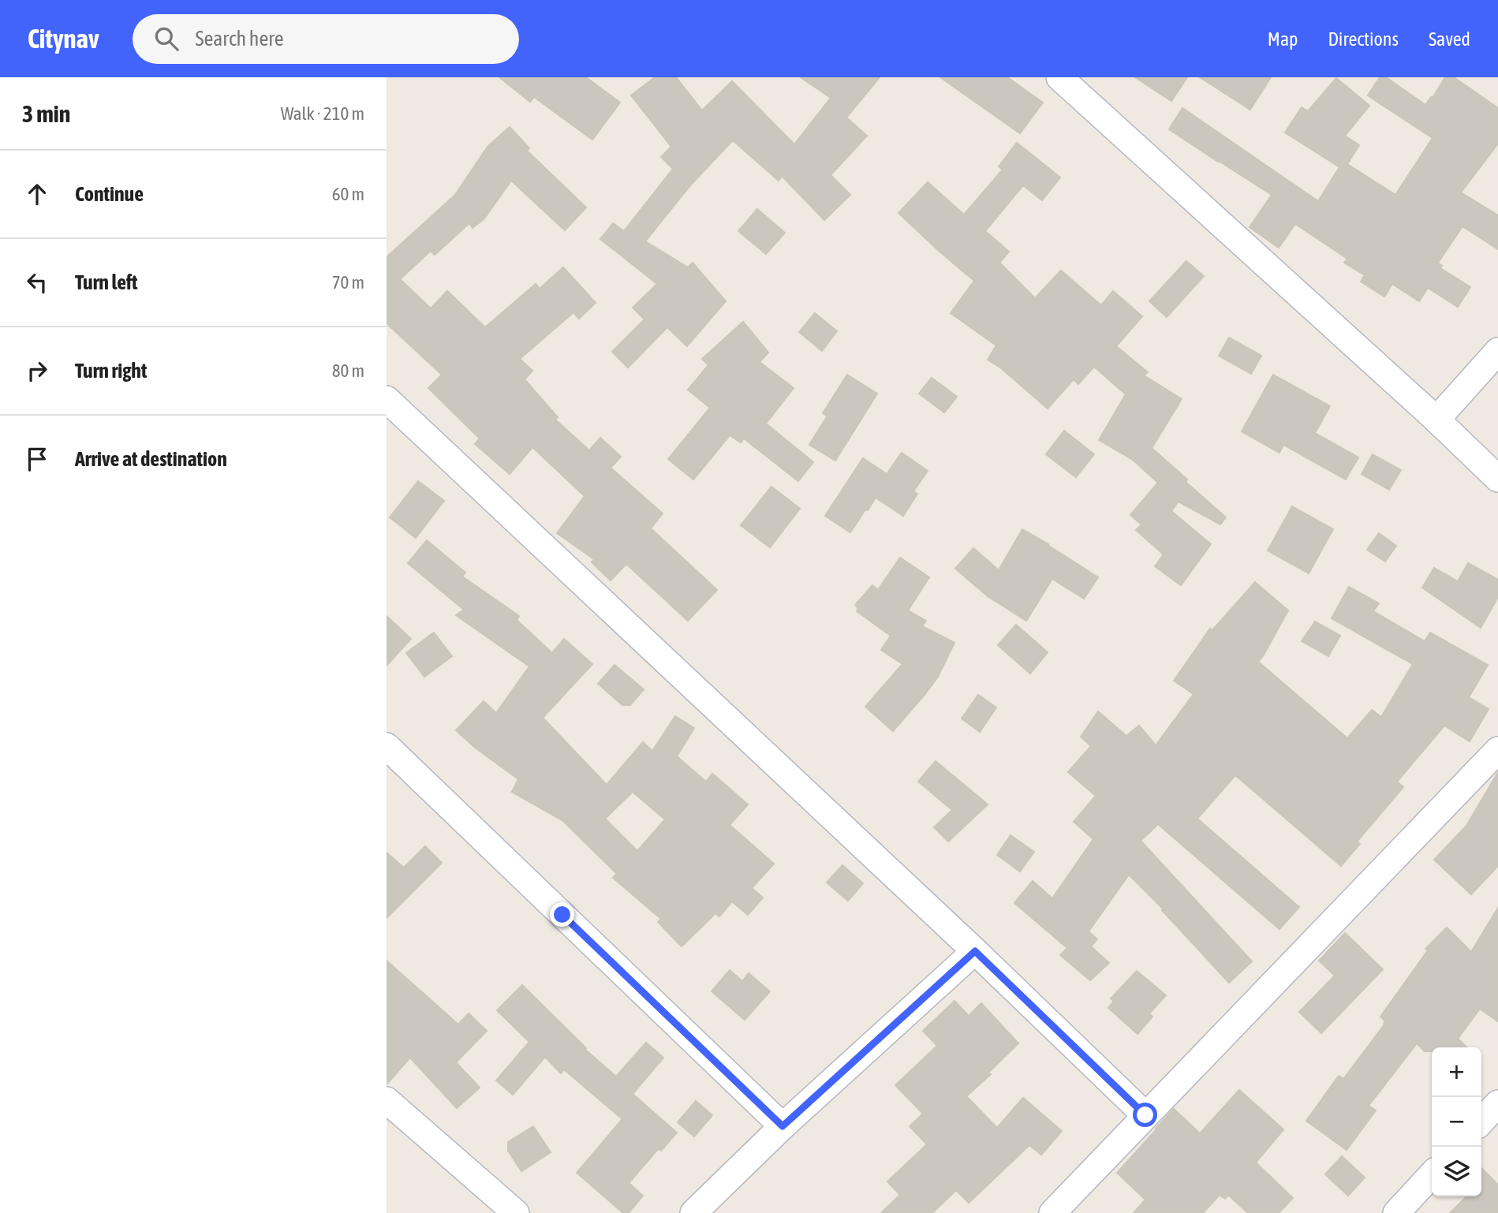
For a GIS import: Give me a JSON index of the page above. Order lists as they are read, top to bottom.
{
  "page": {
    "header": "Citynav",
    "search": "Search here",
    "nav": ["Map", "Directions", "Saved"],
    "heading": ["3 min", "Walk · 210 m"],
    "list": [
      ["Continue", "60 m"],
      ["Turn left", "70 m"],
      ["Turn right", "80 m"],
      "Arrive at destination"
    ],
    "map_buttons": ["+", "−"]
  }
}
